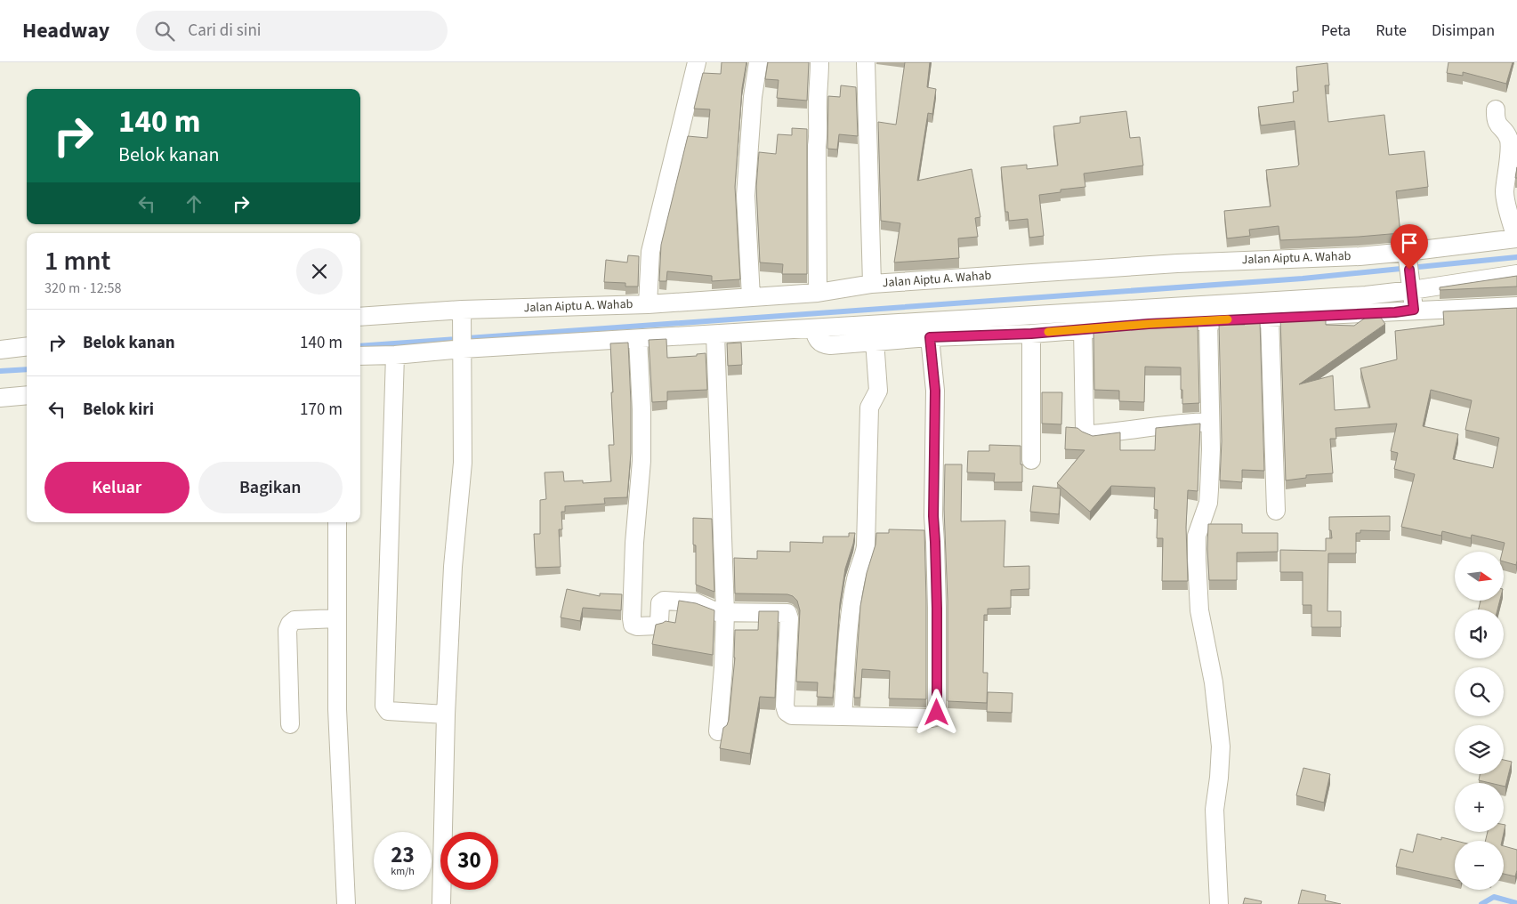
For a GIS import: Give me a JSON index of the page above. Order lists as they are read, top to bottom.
{
  "streets": {
    "street": ["Jalan Aiptu A. Wahab"]
  },
  "north": "right",
  "page": {
    "header": "Headway",
    "search": "Cari di sini",
    "nav": ["Peta", "Rute", "Disimpan"],
    "turn": ["140 m", "Belok kanan"],
    "heading": ["1 mnt", "320 m · 12:58"],
    "list": [
      {
        "name": "Belok kanan",
        "value": "140 m"
      },
      {
        "name": "Belok kiri",
        "value": "170 m"
      }
    ],
    "buttons": ["Keluar", "Bagikan"],
    "map_buttons": ["+", "−"],
    "speed": "23 km/h",
    "limit": "30"
  }
}
